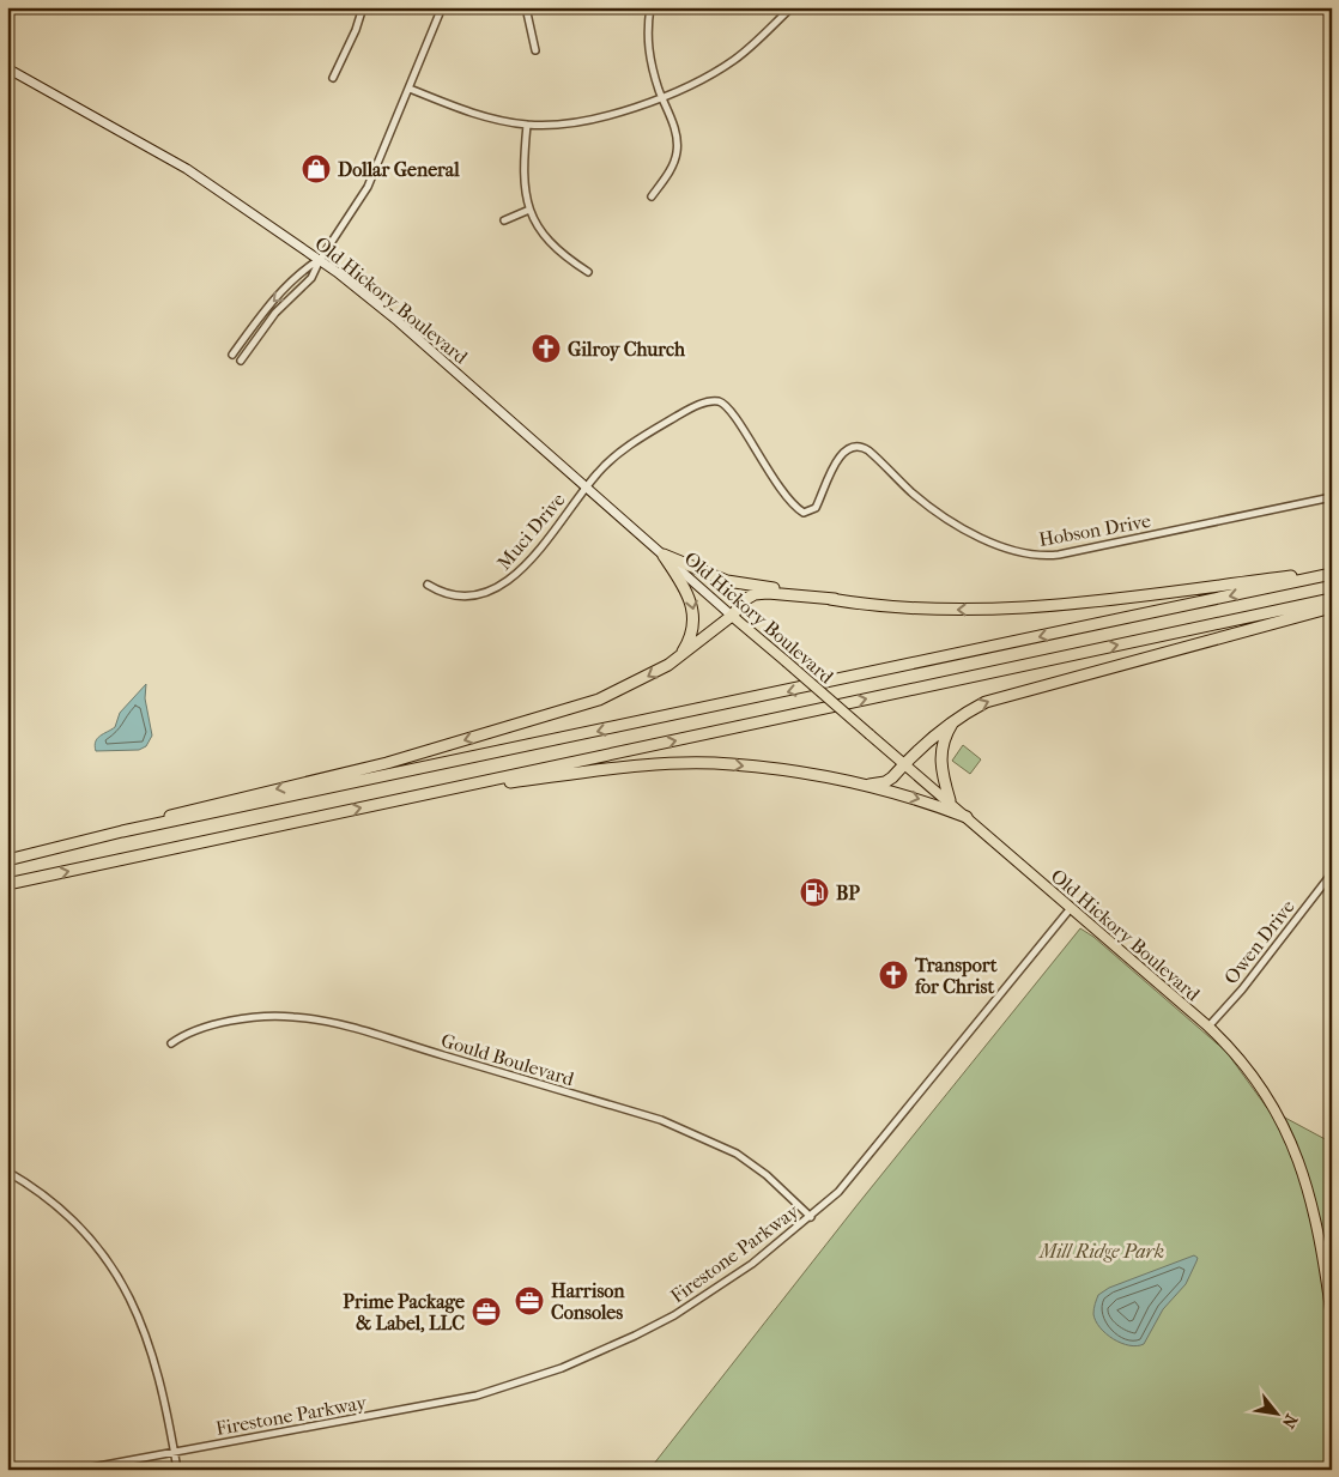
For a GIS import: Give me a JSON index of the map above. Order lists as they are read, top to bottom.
{
  "streets": {
    "main road": ["Old Hickory Boulevard"],
    "street": [
      "Hobson Drive",
      "Muci Drive",
      "Owen Drive",
      "Gould Boulevard",
      "Firestone Parkway"
    ]
  },
  "crossings": [
    ["Old Hickory Boulevard", "Hobson Drive"],
    ["Old Hickory Boulevard", "Muci Drive"],
    ["Old Hickory Boulevard", "Owen Drive"],
    ["Old Hickory Boulevard", "Firestone Parkway"],
    ["Hobson Drive", "Muci Drive"],
    ["Gould Boulevard", "Firestone Parkway"]
  ],
  "parks": ["Mill Ridge Park"],
  "places": {
    "shop": ["Dollar General"],
    "church": ["Gilroy Church", "Transport for Christ"],
    "fuel station": ["BP"],
    "office": ["Harrison Consoles", "Prime Package & Label, LLC"]
  },
  "north": "bottom right"
}
